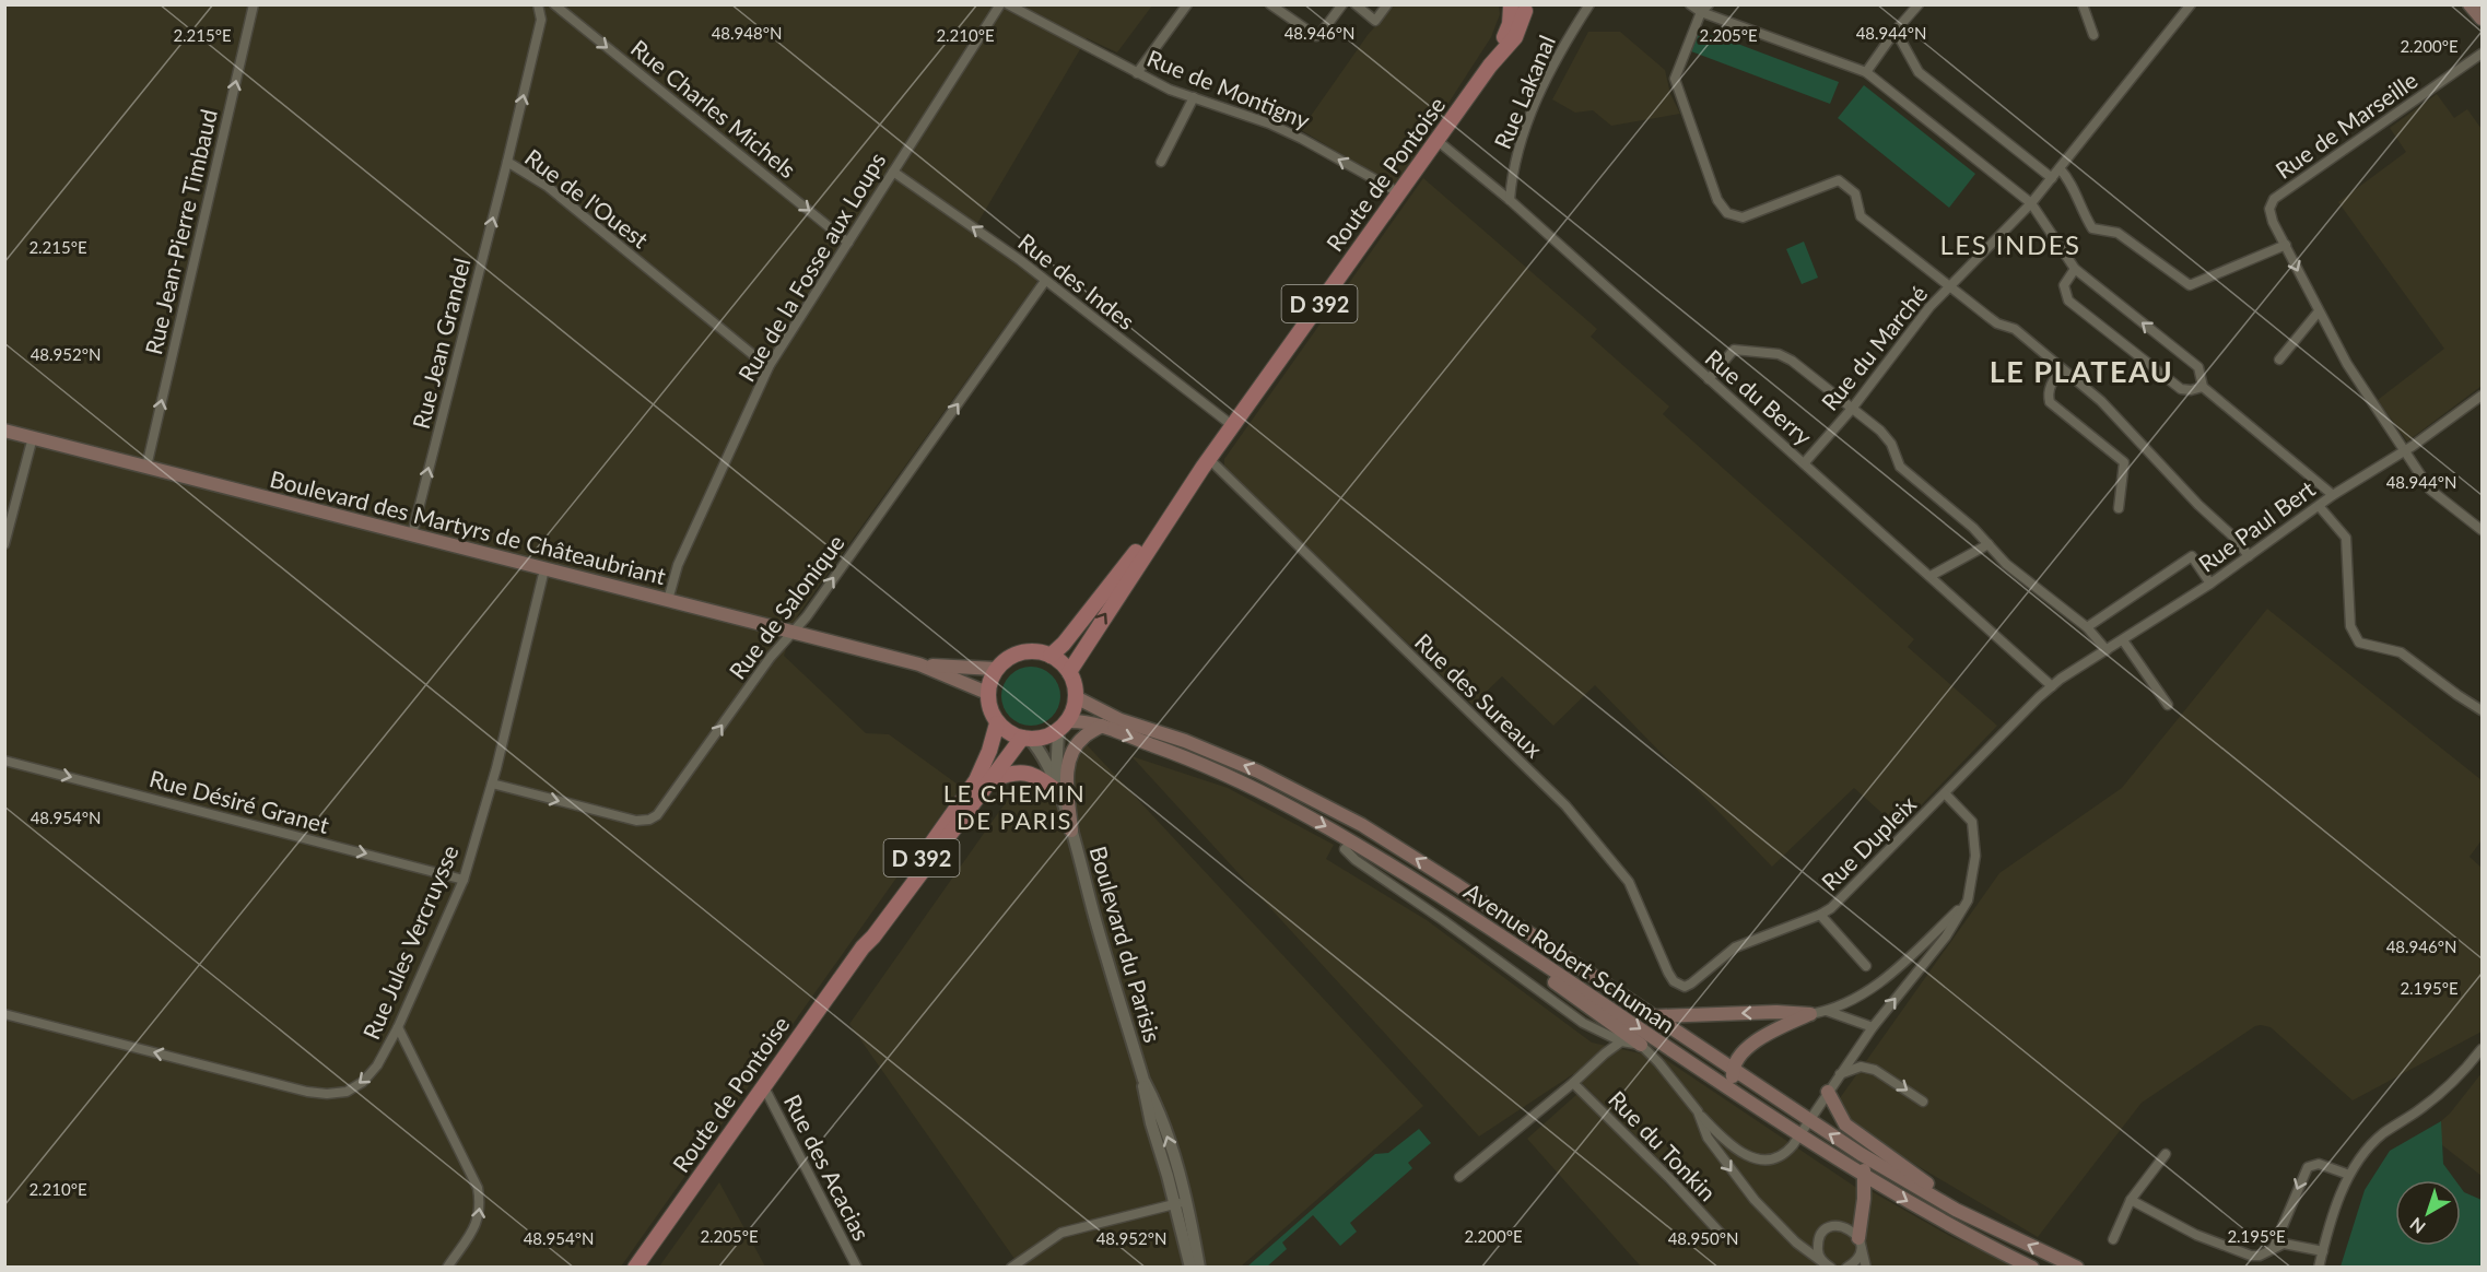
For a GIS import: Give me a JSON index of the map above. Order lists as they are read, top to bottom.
{
  "streets": {
    "main road": [
      "Route de Pontoise",
      "D 392",
      "Boulevard des Martyrs de Châteaubriant",
      "Avenue Robert Schuman"
    ],
    "street": [
      "Rue de Montigny",
      "Rue Lakanal",
      "Rue Charles Michels",
      "Rue de Marseille",
      "Rue de l'Ouest",
      "Rue Jean-Pierre Timbaud",
      "Rue de la Fosse aux Loups",
      "Rue des Indes",
      "Rue Jean Grandel",
      "Rue du Marché",
      "Rue du Berry",
      "Rue Paul Bert",
      "Rue de Salonique",
      "Rue des Sureaux",
      "Rue Désiré Granet",
      "Rue Dupleix",
      "Rue Jules Vercruysse",
      "Boulevard du Parisis",
      "Rue du Tonkin",
      "Rue des Acacias"
    ]
  },
  "crossings": [
    ["Rue de Montigny", "Route de Pontoise"],
    ["Rue Lakanal", "Rue du Berry"],
    ["Rue Charles Michels", "Rue de la Fosse aux Loups"],
    ["Route de Pontoise", "Rue des Indes"],
    ["Route de Pontoise", "Rue du Berry"],
    ["Route de Pontoise", "Boulevard des Martyrs de Châteaubriant"],
    ["Route de Pontoise", "Rue des Sureaux"],
    ["Route de Pontoise", "Boulevard du Parisis"],
    ["Route de Pontoise", "Avenue Robert Schuman"],
    ["Route de Pontoise", "Rue des Acacias"],
    ["Rue de l'Ouest", "Rue de la Fosse aux Loups"],
    ["Rue de l'Ouest", "Rue Jean Grandel"],
    ["Rue Jean-Pierre Timbaud", "Boulevard des Martyrs de Châteaubriant"],
    ["Rue de la Fosse aux Loups", "Rue des Indes"],
    ["Rue de la Fosse aux Loups", "Boulevard des Martyrs de Châteaubriant"],
    ["Rue des Indes", "Rue de Salonique"],
    ["Rue Jean Grandel", "Boulevard des Martyrs de Châteaubriant"],
    ["Rue du Marché", "Rue du Berry"],
    ["Rue du Berry", "Rue Paul Bert"],
    ["Rue du Berry", "Rue Dupleix"],
    ["Rue Paul Bert", "Rue Dupleix"],
    ["Boulevard des Martyrs de Châteaubriant", "Rue de Salonique"],
    ["Boulevard des Martyrs de Châteaubriant", "Rue Jules Vercruysse"],
    ["Boulevard des Martyrs de Châteaubriant", "Boulevard du Parisis"],
    ["Boulevard des Martyrs de Châteaubriant", "Avenue Robert Schuman"],
    ["Rue de Salonique", "Rue Jules Vercruysse"],
    ["Rue des Sureaux", "Rue Dupleix"],
    ["Rue Désiré Granet", "Rue Jules Vercruysse"],
    ["Boulevard du Parisis", "Avenue Robert Schuman"]
  ],
  "one_way": [
    "Rue de Montigny",
    "Rue Charles Michels",
    "Rue Jean-Pierre Timbaud",
    "Rue des Indes",
    "Rue Jean Grandel",
    "Rue de Salonique",
    "Rue Désiré Granet",
    "Rue Jules Vercruysse"
  ],
  "districts": ["LES INDES", "LE PLATEAU", "LE CHEMIN DE PARIS"],
  "north": "bottom left",
  "coordinates": [
    "48.948°N",
    "48.946°N",
    "48.944°N",
    "2.215°E",
    "2.210°E",
    "2.205°E",
    "2.200°E",
    "48.952°N",
    "48.954°N",
    "2.195°E",
    "48.950°N"
  ]
}
